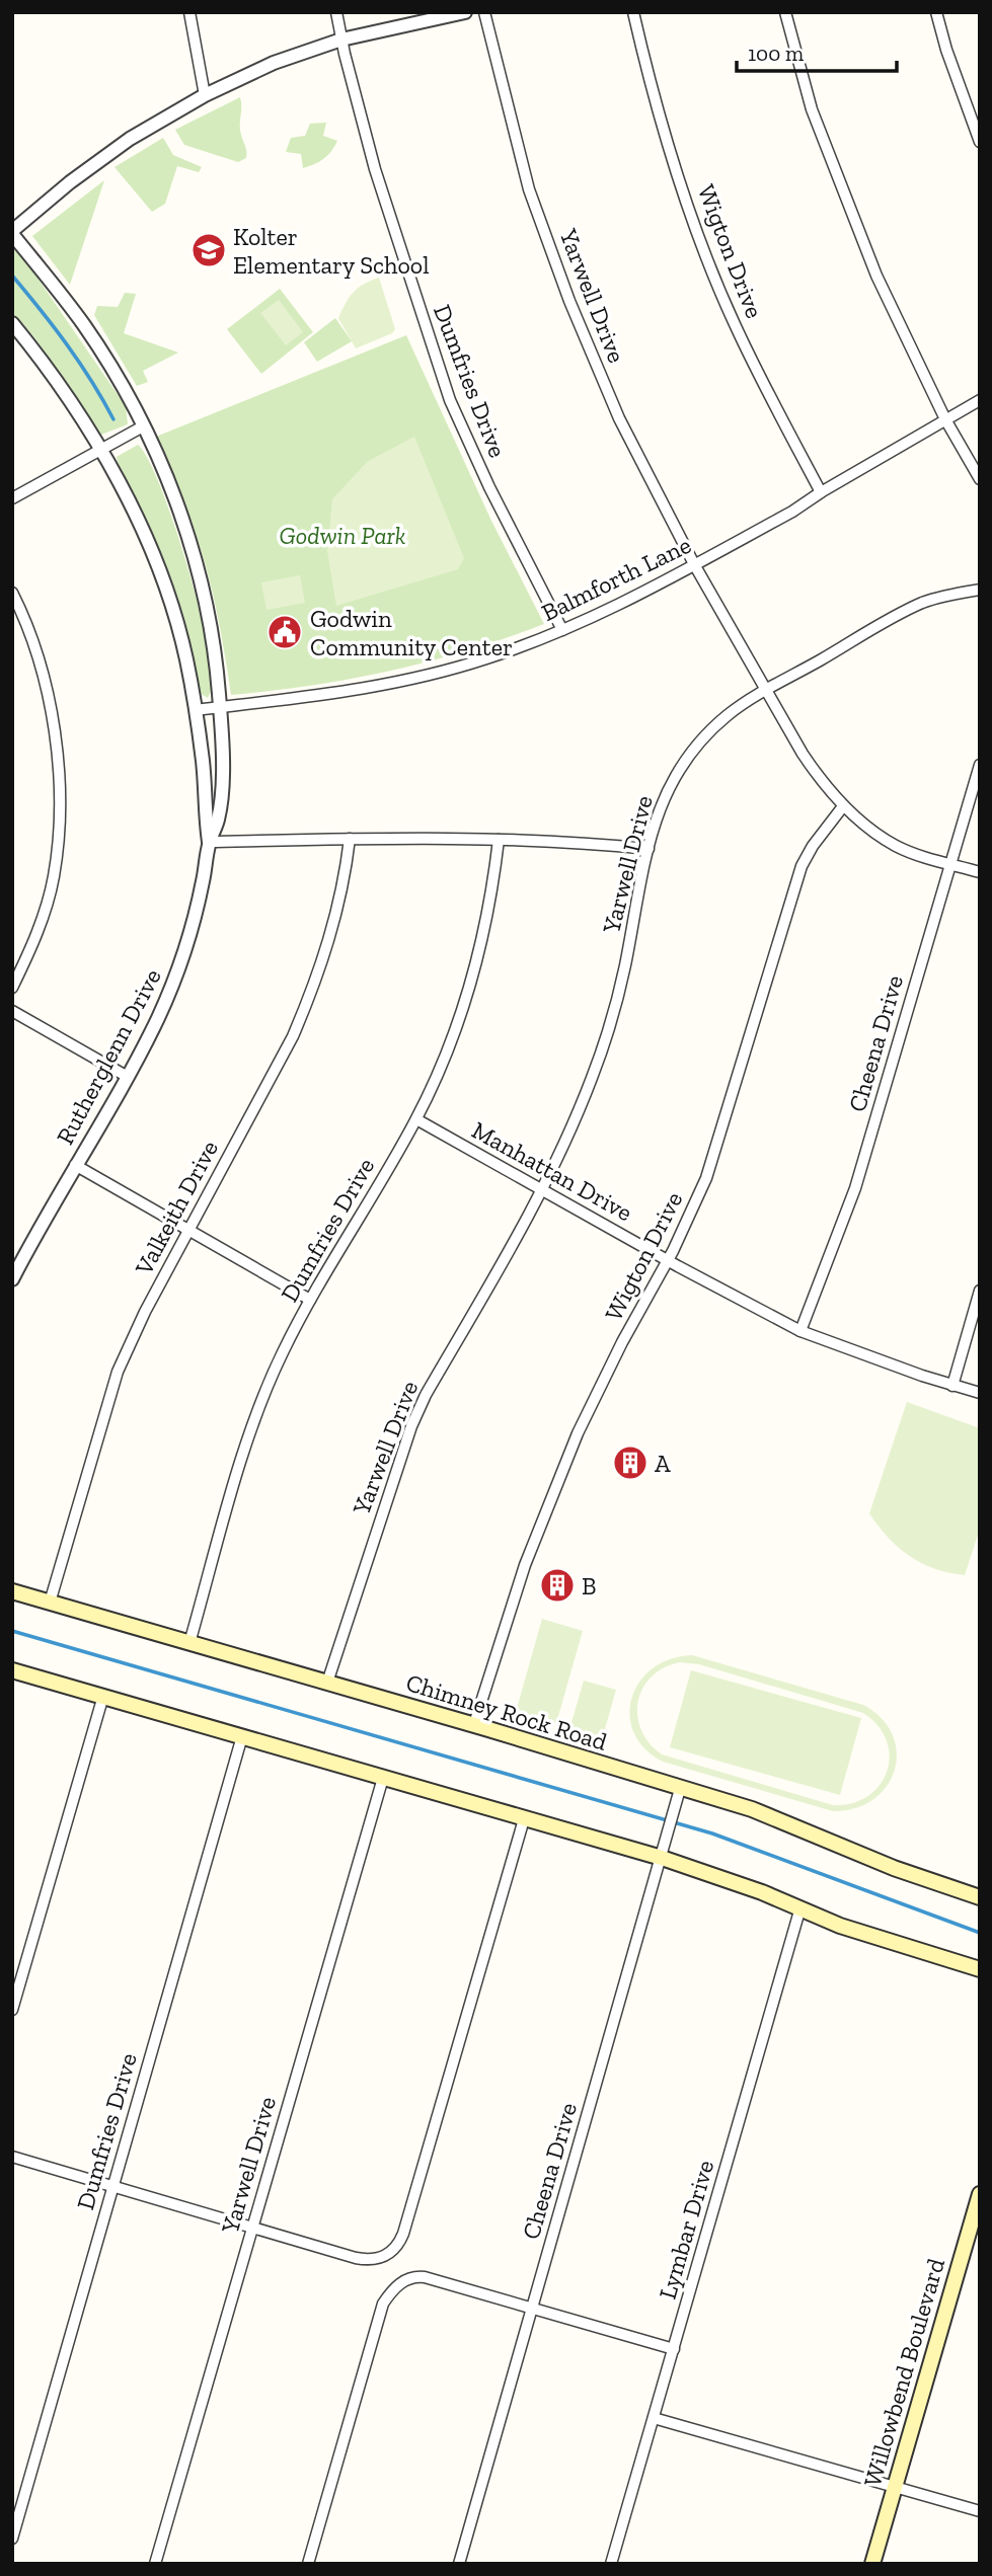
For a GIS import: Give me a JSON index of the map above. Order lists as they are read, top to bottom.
{
  "streets": {
    "main road": ["Chimney Rock Road", "Willowbend Boulevard"],
    "street": [
      "Wigton Drive",
      "Yarwell Drive",
      "Dumfries Drive",
      "Balmforth Lane",
      "Cheena Drive",
      "Rutherglenn Drive",
      "Manhattan Drive",
      "Valkeith Drive",
      "Lymbar Drive"
    ]
  },
  "crossings": [
    ["Wigton Drive", "Balmforth Lane"],
    ["Wigton Drive", "Manhattan Drive"],
    ["Wigton Drive", "Chimney Rock Road"],
    ["Yarwell Drive", "Balmforth Lane"],
    ["Yarwell Drive", "Manhattan Drive"],
    ["Yarwell Drive", "Chimney Rock Road"],
    ["Dumfries Drive", "Balmforth Lane"],
    ["Dumfries Drive", "Manhattan Drive"],
    ["Dumfries Drive", "Chimney Rock Road"],
    ["Balmforth Lane", "Rutherglenn Drive"],
    ["Cheena Drive", "Manhattan Drive"],
    ["Cheena Drive", "Chimney Rock Road"],
    ["Valkeith Drive", "Chimney Rock Road"]
  ],
  "parks": ["Godwin Park"],
  "places": {
    "school or university": ["Kolter Elementary School"],
    "public building": ["Godwin Community Center"],
    "building": ["A", "B"]
  },
  "scale_bar": "100 m"
}
